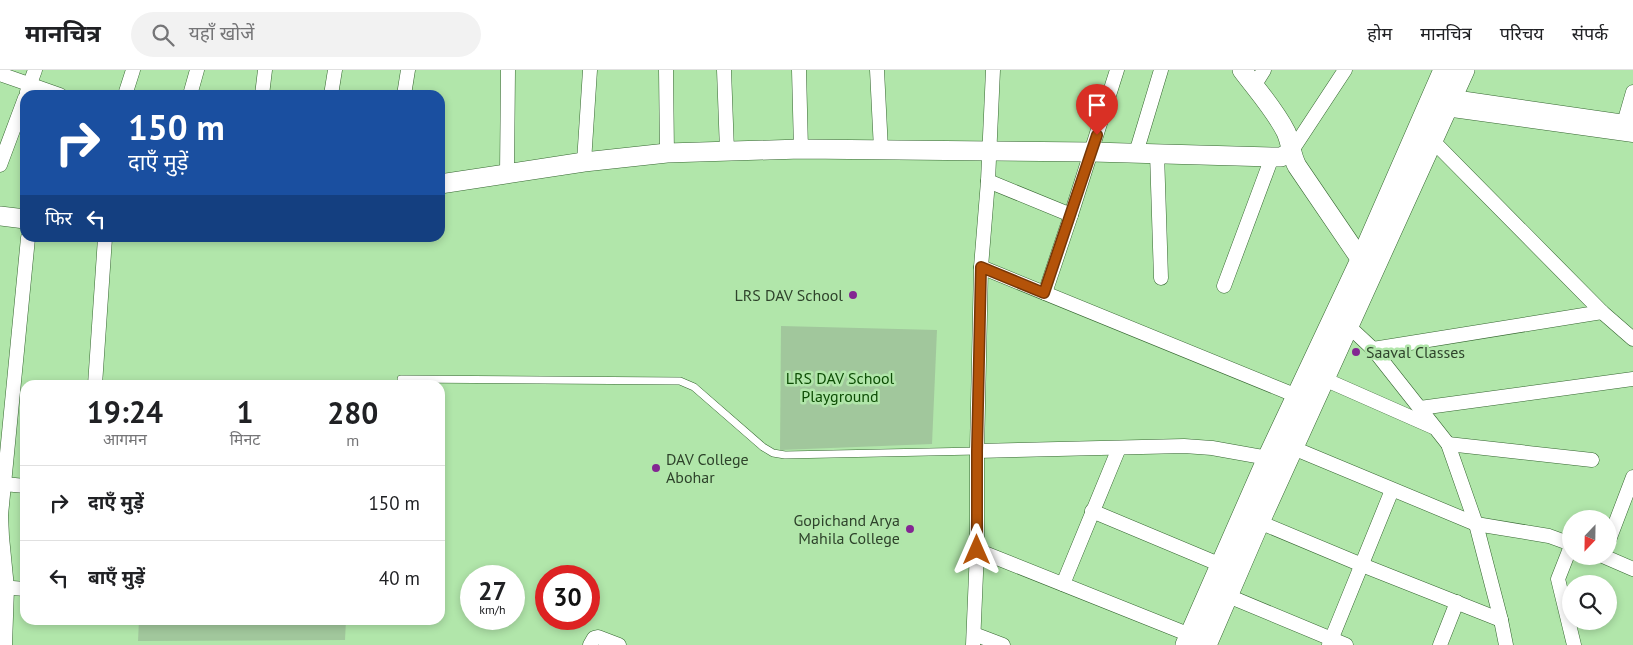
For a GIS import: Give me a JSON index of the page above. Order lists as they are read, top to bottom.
{
  "parks": ["LRS DAV School Playground"],
  "places": [
    "LRS DAV School",
    "Saaval Classes",
    "DAV College Abohar",
    "Gopichand Arya Mahila College"
  ],
  "north": "bottom",
  "page": {
    "header": "मानचित्र",
    "search": "यहाँ खोजें",
    "nav": [
      "होम",
      "मानचित्र",
      "परिचय",
      "संपर्क"
    ],
    "turn": ["150 m", "दाएँ मुड़ें"],
    "then": "फिर",
    "eta": [
      "19:24",
      "आगमन",
      "1",
      "मिनट",
      "280",
      "m"
    ],
    "list": [
      {
        "name": "दाएँ मुड़ें",
        "value": "150 m"
      },
      {
        "name": "बाएँ मुड़ें",
        "value": "40 m"
      }
    ],
    "speed": "27 km/h",
    "limit": "30"
  }
}
